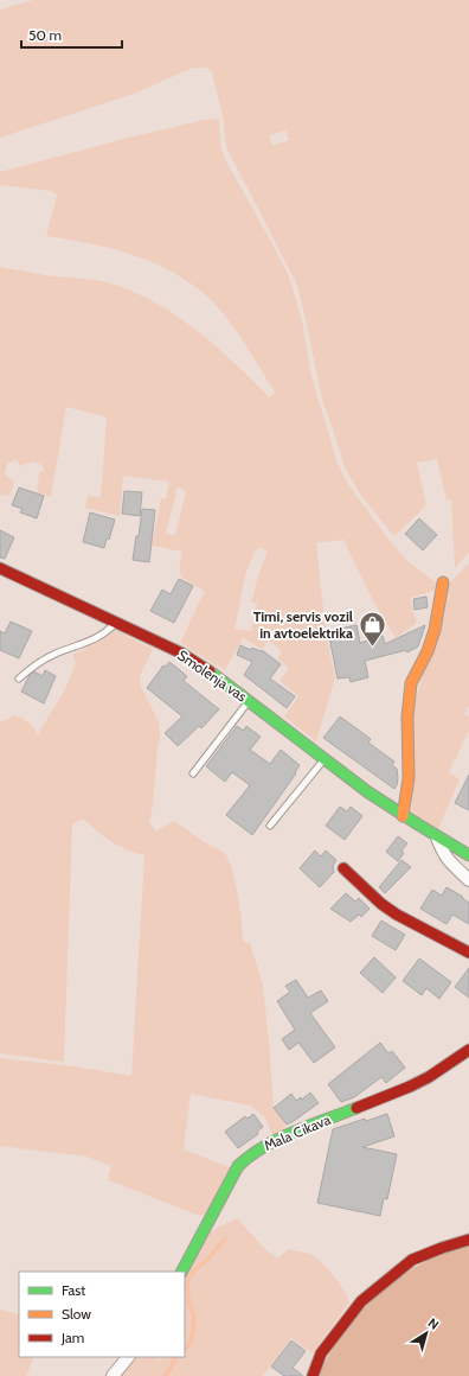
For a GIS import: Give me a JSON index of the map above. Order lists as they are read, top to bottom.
{
  "streets": {
    "street": ["Smolenja vas", "Mala Cikava"]
  },
  "places": {
    "shop": ["Timi, servis vozil in avtoelektrika"]
  },
  "legend": ["Fast", "Slow", "Jam"],
  "scale_bar": "50 m",
  "north": "top right"
}
